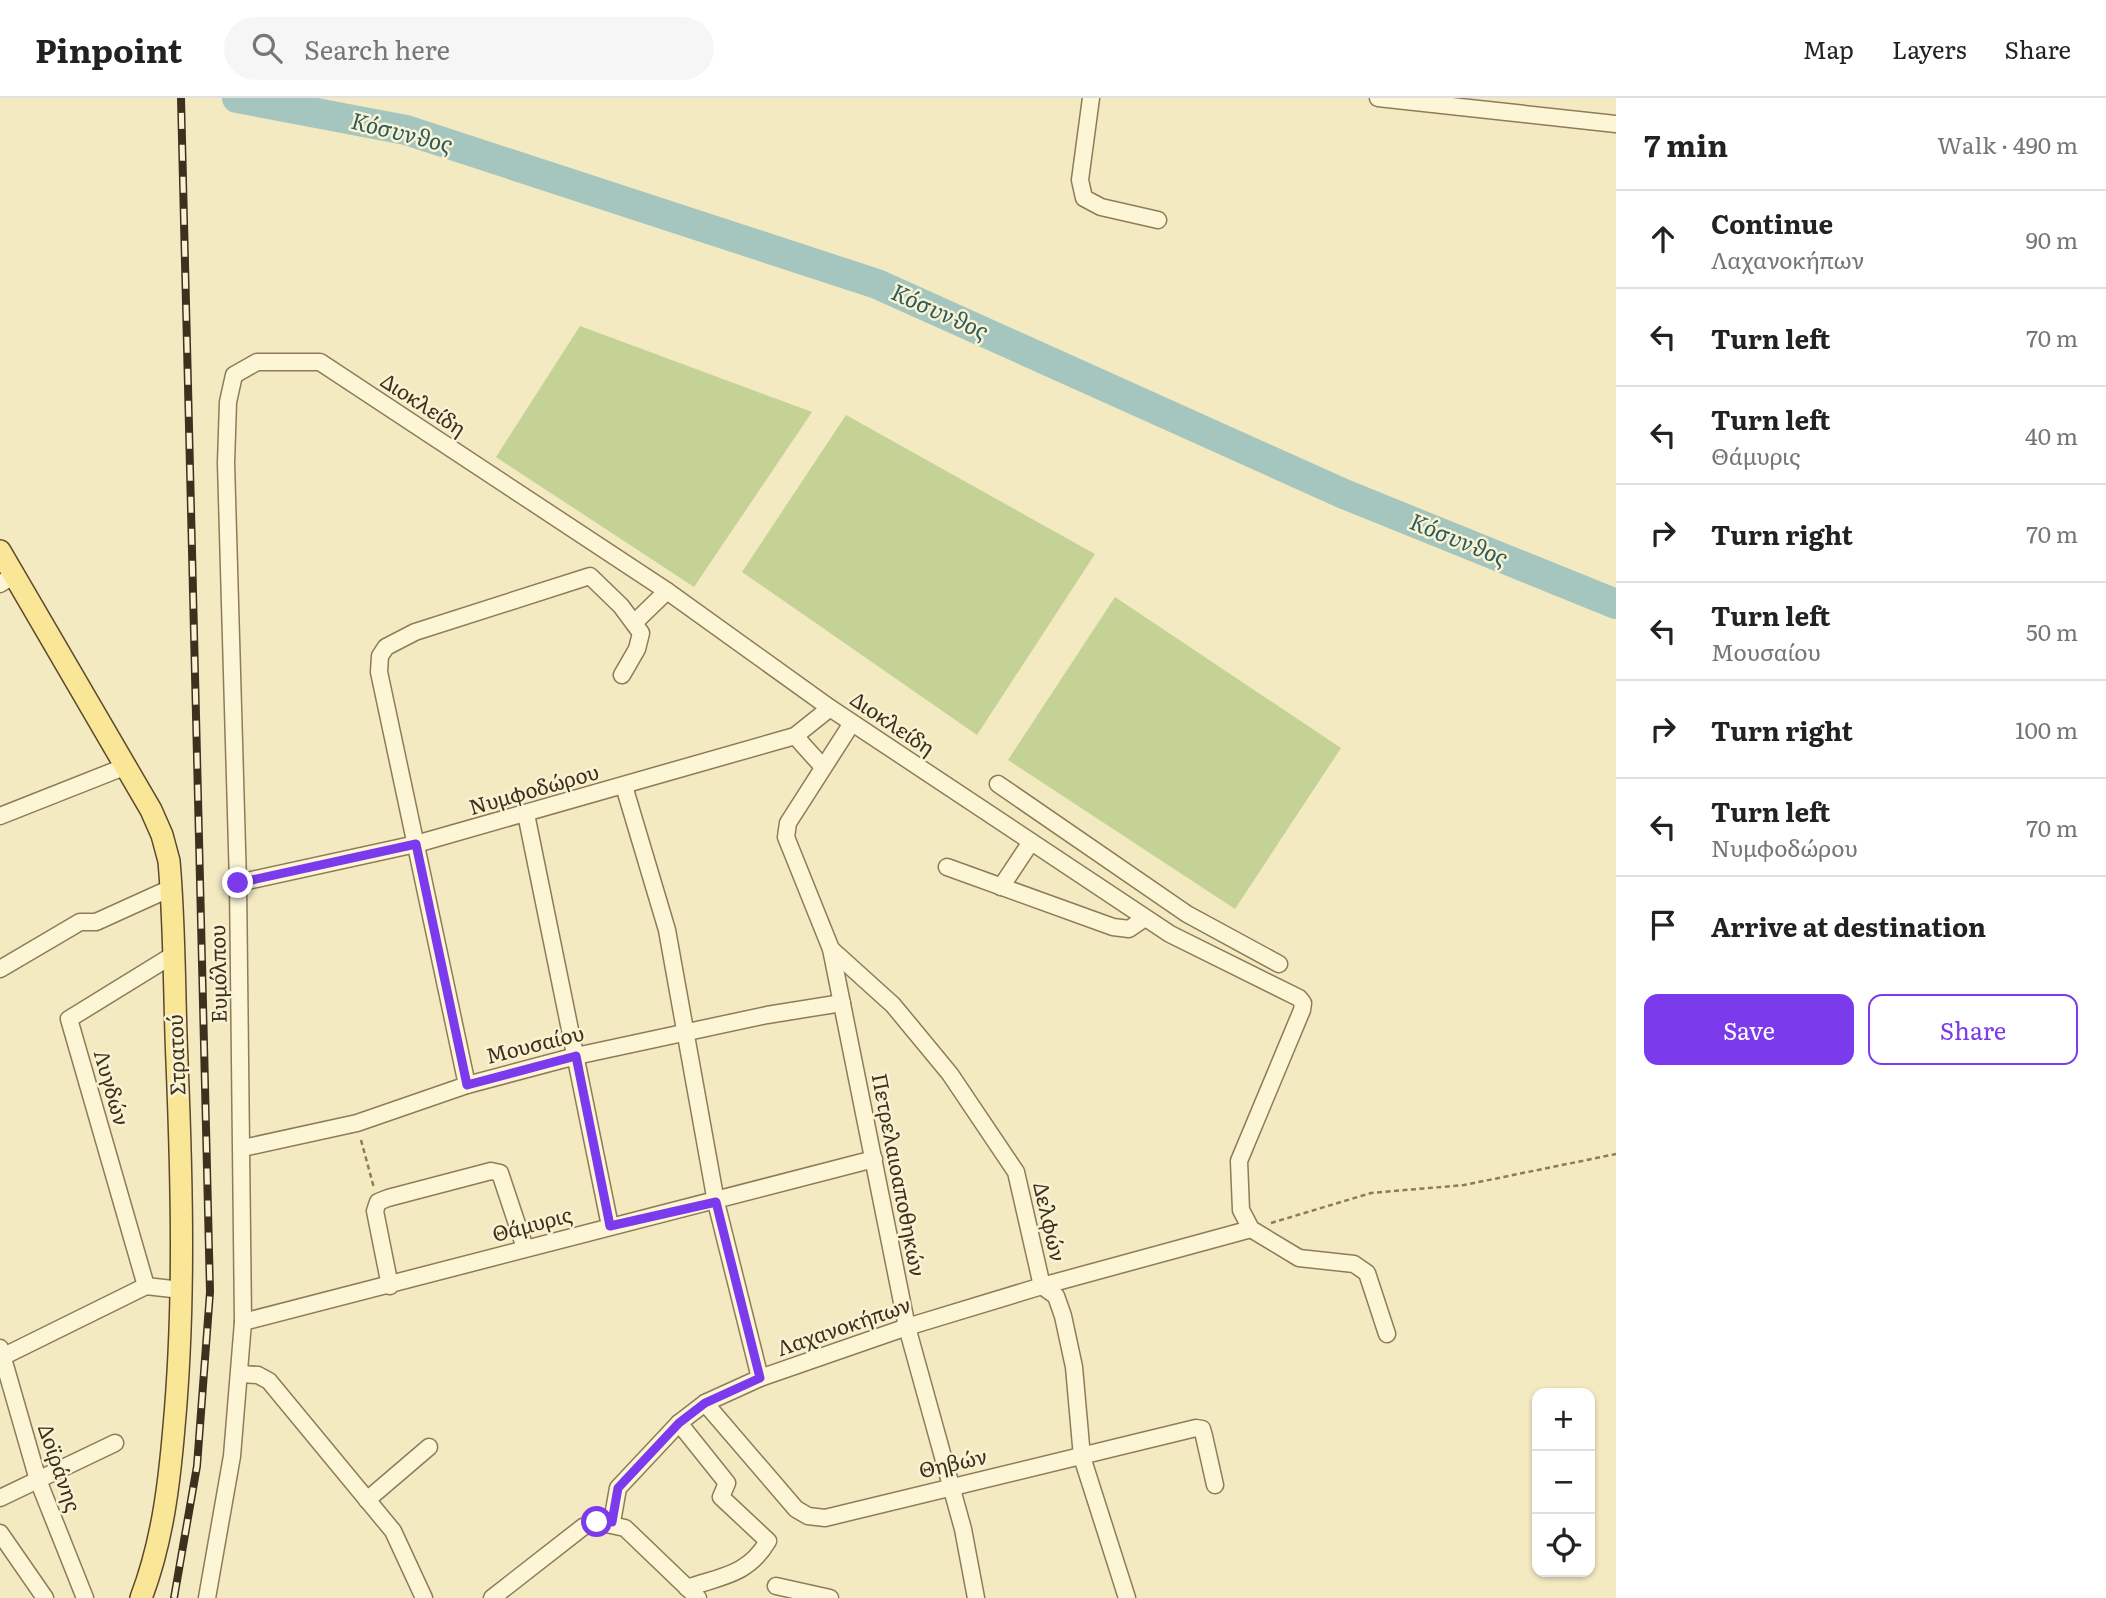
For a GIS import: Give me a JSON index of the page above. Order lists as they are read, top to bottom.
{
  "streets": {
    "main road": ["Στρατού"],
    "street": [
      "Διοκλείδη",
      "Νυμφοδώρου",
      "Ευμόλπου",
      "Μουσαίου",
      "Λυγδών",
      "Πετρελαιοαποθηκών",
      "Δελφών",
      "Θάμυρις",
      "Λαχανοκήπων",
      "Θηβών",
      "Δοϊράνης"
    ]
  },
  "crossings": [
    ["Διοκλείδη", "Νυμφοδώρου"],
    ["Διοκλείδη", "Ευμόλπου"],
    ["Διοκλείδη", "Πετρελαιοαποθηκών"],
    ["Διοκλείδη", "Λαχανοκήπων"],
    ["Νυμφοδώρου", "Ευμόλπου"],
    ["Ευμόλπου", "Μουσαίου"],
    ["Ευμόλπου", "Θάμυρις"],
    ["Μουσαίου", "Πετρελαιοαποθηκών"],
    ["Στρατού", "Λυγδών"],
    ["Πετρελαιοαποθηκών", "Δελφών"],
    ["Πετρελαιοαποθηκών", "Θάμυρις"],
    ["Πετρελαιοαποθηκών", "Λαχανοκήπων"],
    ["Πετρελαιοαποθηκών", "Θηβών"],
    ["Δελφών", "Λαχανοκήπων"],
    ["Δελφών", "Θηβών"],
    ["Λαχανοκήπων", "Θηβών"]
  ],
  "water": ["Κόσυνθος"],
  "page": {
    "header": "Pinpoint",
    "search": "Search here",
    "nav": ["Map", "Layers", "Share"],
    "heading": ["7 min", "Walk · 490 m"],
    "list": [
      ["Continue", "Λαχανοκήπων", "90 m"],
      ["Turn left", "70 m"],
      ["Turn left", "Θάμυρις", "40 m"],
      ["Turn right", "70 m"],
      ["Turn left", "Μουσαίου", "50 m"],
      ["Turn right", "100 m"],
      ["Turn left", "Νυμφοδώρου", "70 m"],
      "Arrive at destination"
    ],
    "buttons": ["Save", "Share"],
    "map_buttons": ["+", "−"]
  }
}
